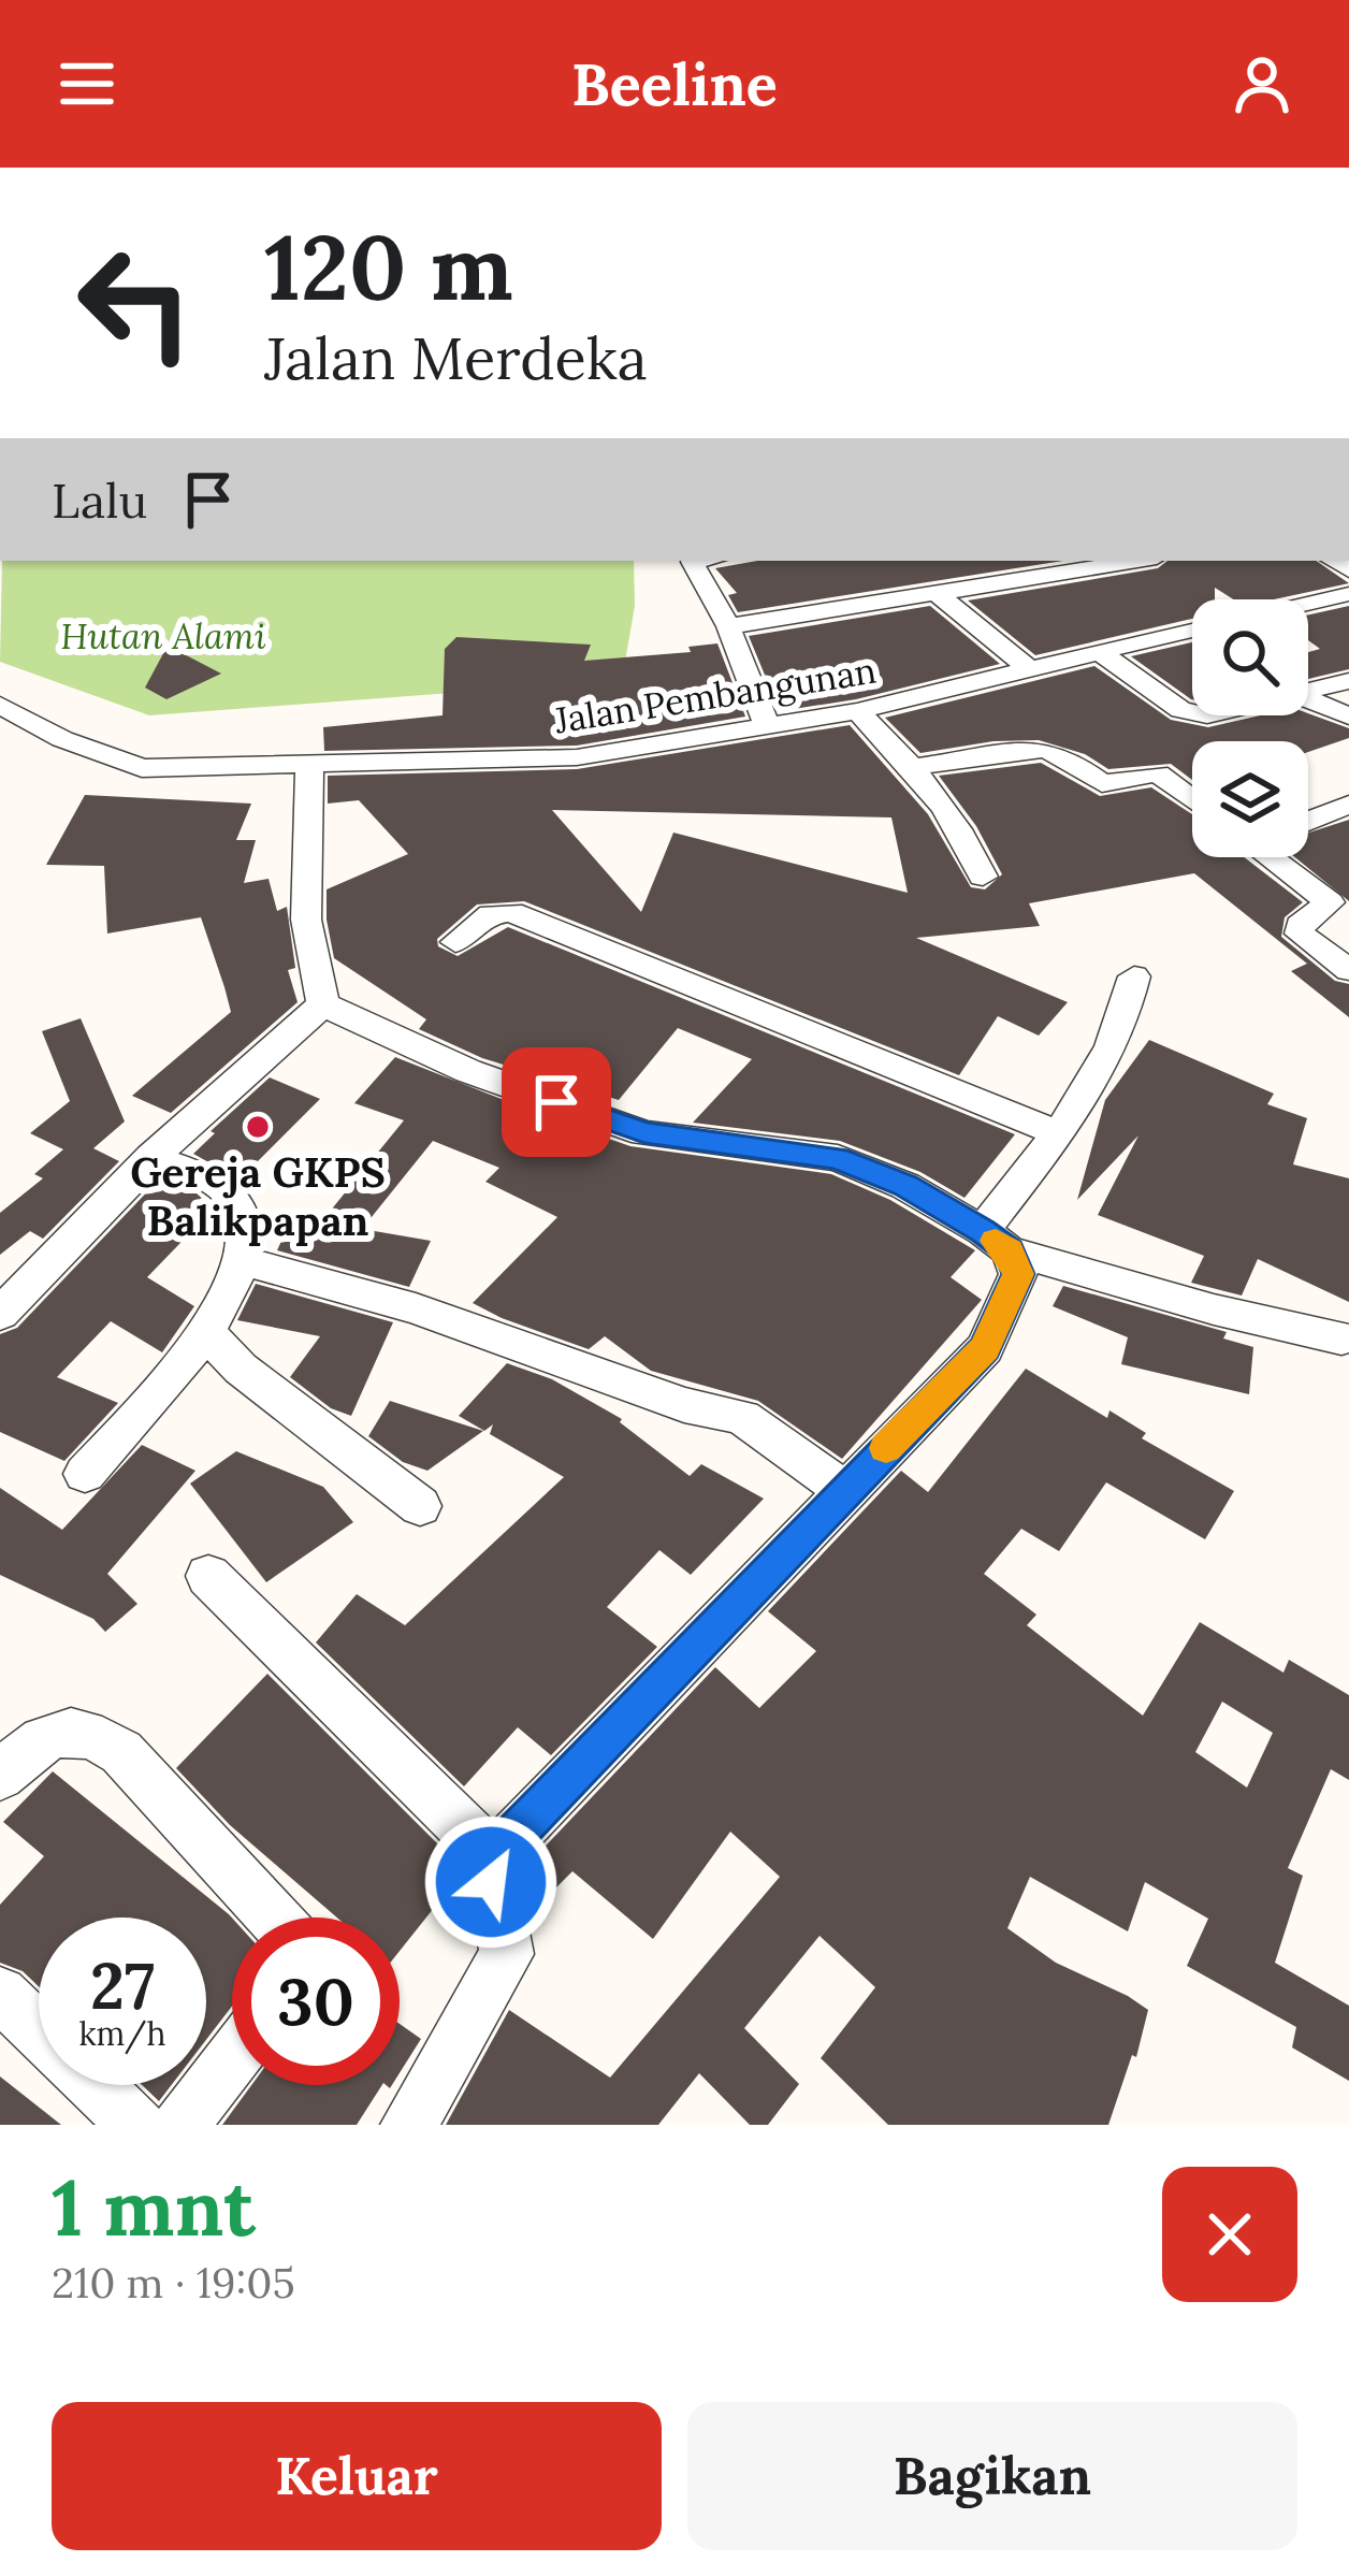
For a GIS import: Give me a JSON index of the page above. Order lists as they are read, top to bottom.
{
  "streets": {
    "street": ["Jalan Pembangunan"]
  },
  "parks": ["Hutan Alami"],
  "places": ["Gereja GKPS Balikpapan"],
  "page": {
    "header": "Beeline",
    "turn": ["120 m", "Jalan Merdeka"],
    "then": "Lalu",
    "speed": "27 km/h",
    "limit": "30",
    "heading": ["1 mnt", "210 m · 19:05"],
    "buttons": ["Keluar", "Bagikan"]
  }
}
